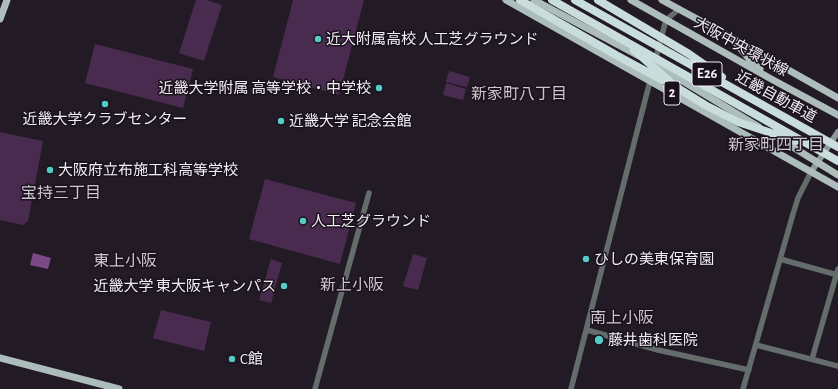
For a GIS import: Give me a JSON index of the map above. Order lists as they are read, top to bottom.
{
  "streets": {
    "highway": ["E26", "近畿自動車道"],
    "main road": ["大阪中央環状線", "2"]
  },
  "districts": [
    "新家町八丁目",
    "新家町四丁目",
    "宝持三丁目",
    "東上小阪",
    "新上小阪",
    "南上小阪"
  ],
  "places": [
    "近大附属高校 人工芝グラウンド",
    "近畿大学附属 高等学校・中学校",
    "近畿大学クラブセンター",
    "近畿大学 記念会館",
    "大阪府立布施工科高等学校",
    "人工芝グラウンド",
    "ひしの美東保育園",
    "近畿大学 東大阪キャンパス",
    "藤井歯科医院",
    "C館"
  ]
}
